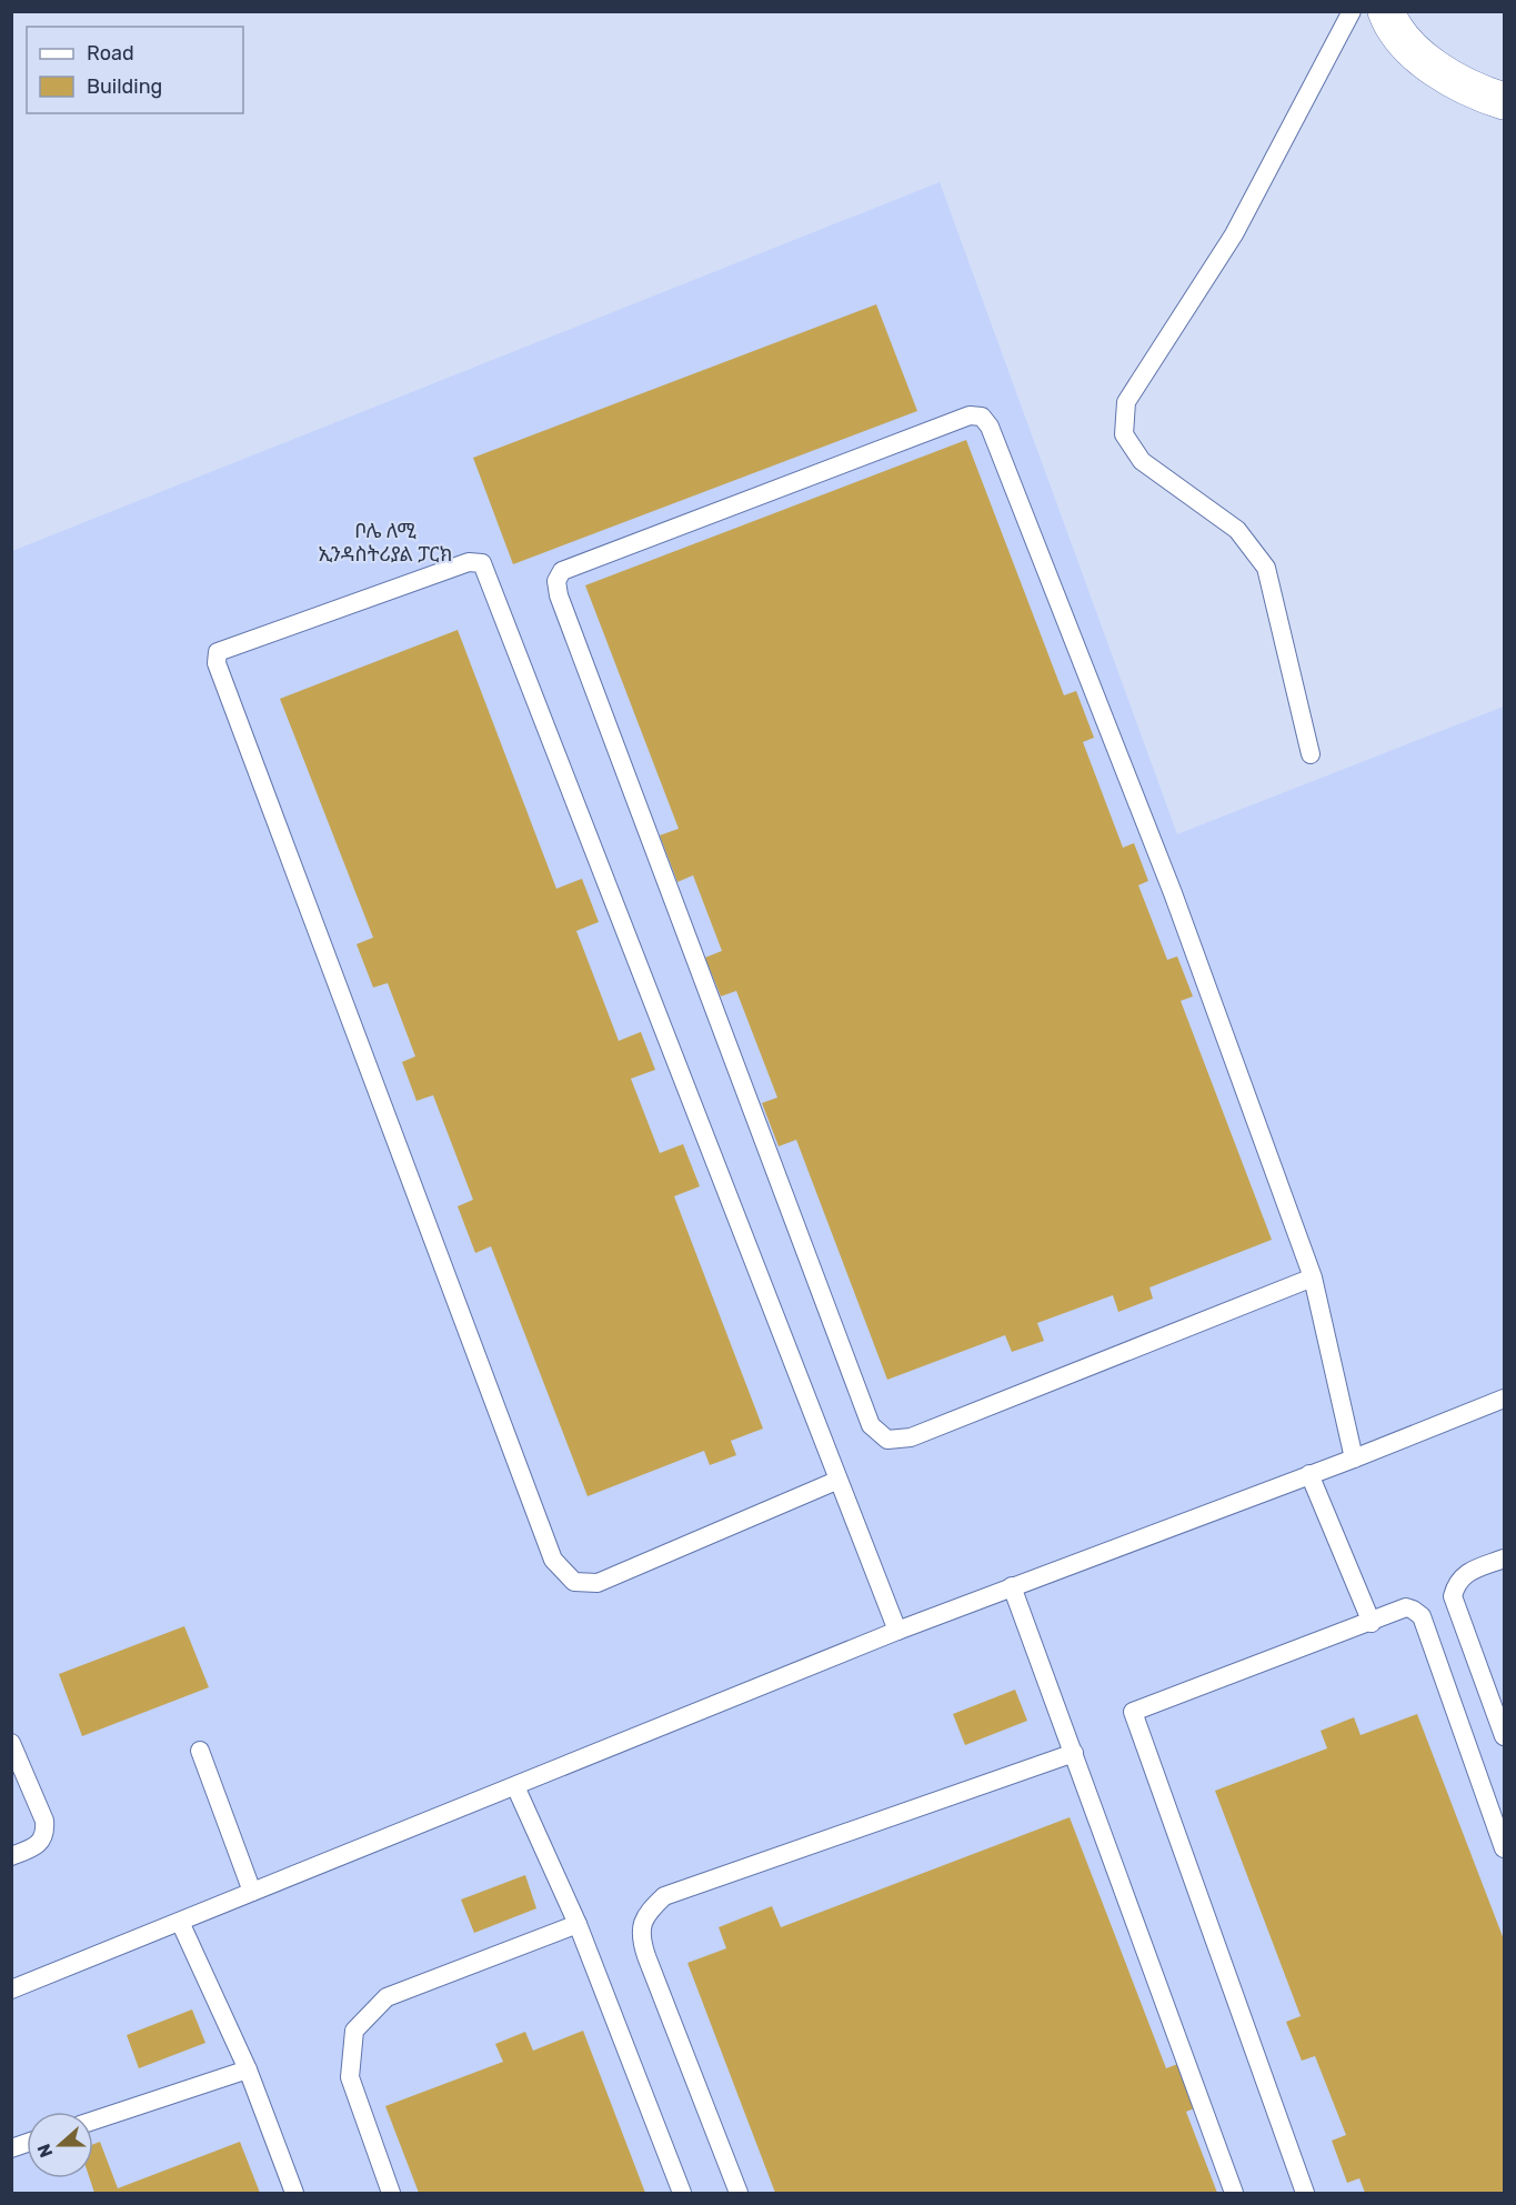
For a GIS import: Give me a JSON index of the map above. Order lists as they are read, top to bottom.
{
  "districts": ["ቦሌ ለሚ ኢንዳስትሪያል ፓርክ"],
  "legend": ["Road", "Building"],
  "north": "left"
}
